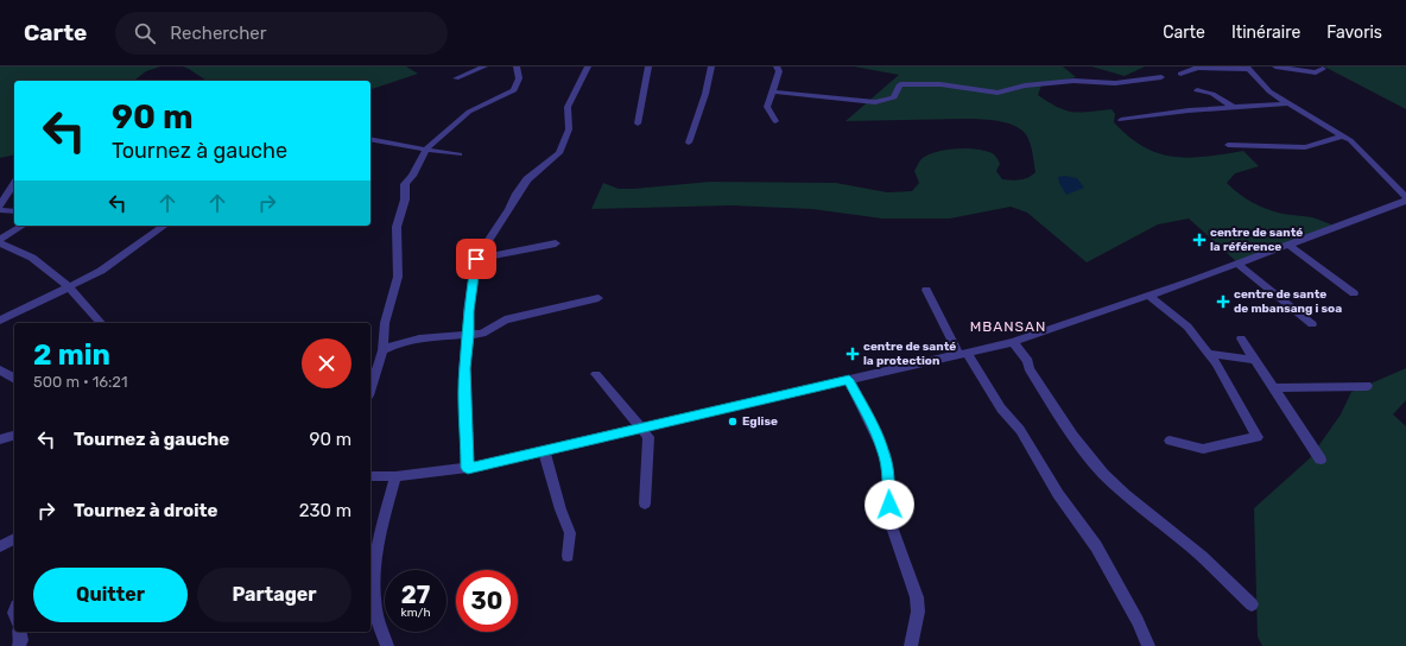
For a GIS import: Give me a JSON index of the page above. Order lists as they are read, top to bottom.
{
  "districts": ["MBANSAN"],
  "places": {
    "health": ["centre de santé la référence", "centre de sante de mbansang i soa", "centre de santé la protection"],
    "other": ["Eglise"]
  },
  "page": {
    "header": "Carte",
    "search": "Rechercher",
    "nav": ["Carte", "Itinéraire", "Favoris"],
    "turn": ["90 m", "Tournez à gauche"],
    "heading": ["2 min", "500 m · 16:21"],
    "list": [
      {
        "name": "Tournez à gauche",
        "value": "90 m"
      },
      {
        "name": "Tournez à droite",
        "value": "230 m"
      }
    ],
    "buttons": ["Quitter", "Partager"],
    "speed": "27 km/h",
    "limit": "30"
  }
}
